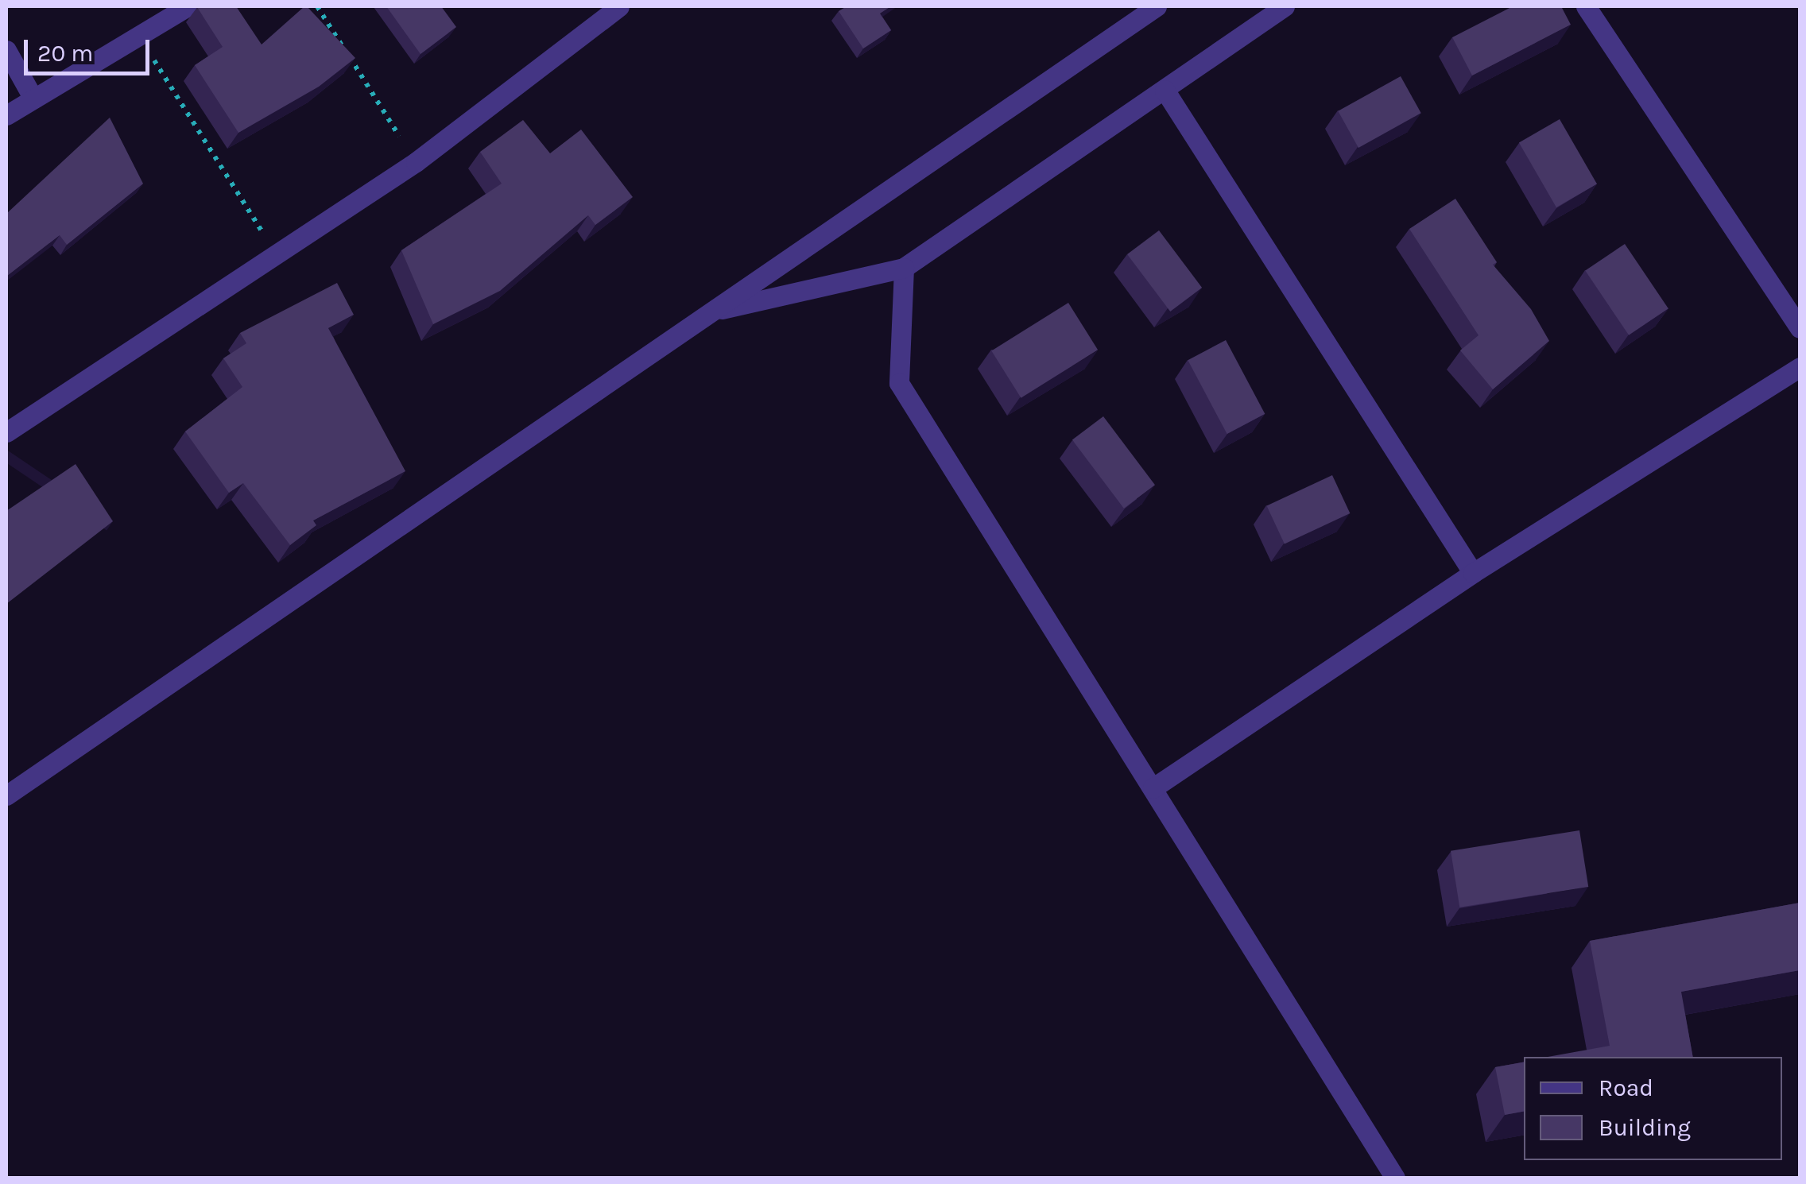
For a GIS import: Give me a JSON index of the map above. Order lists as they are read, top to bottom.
{
  "legend": ["Road", "Building"],
  "scale_bar": "20 m"
}
